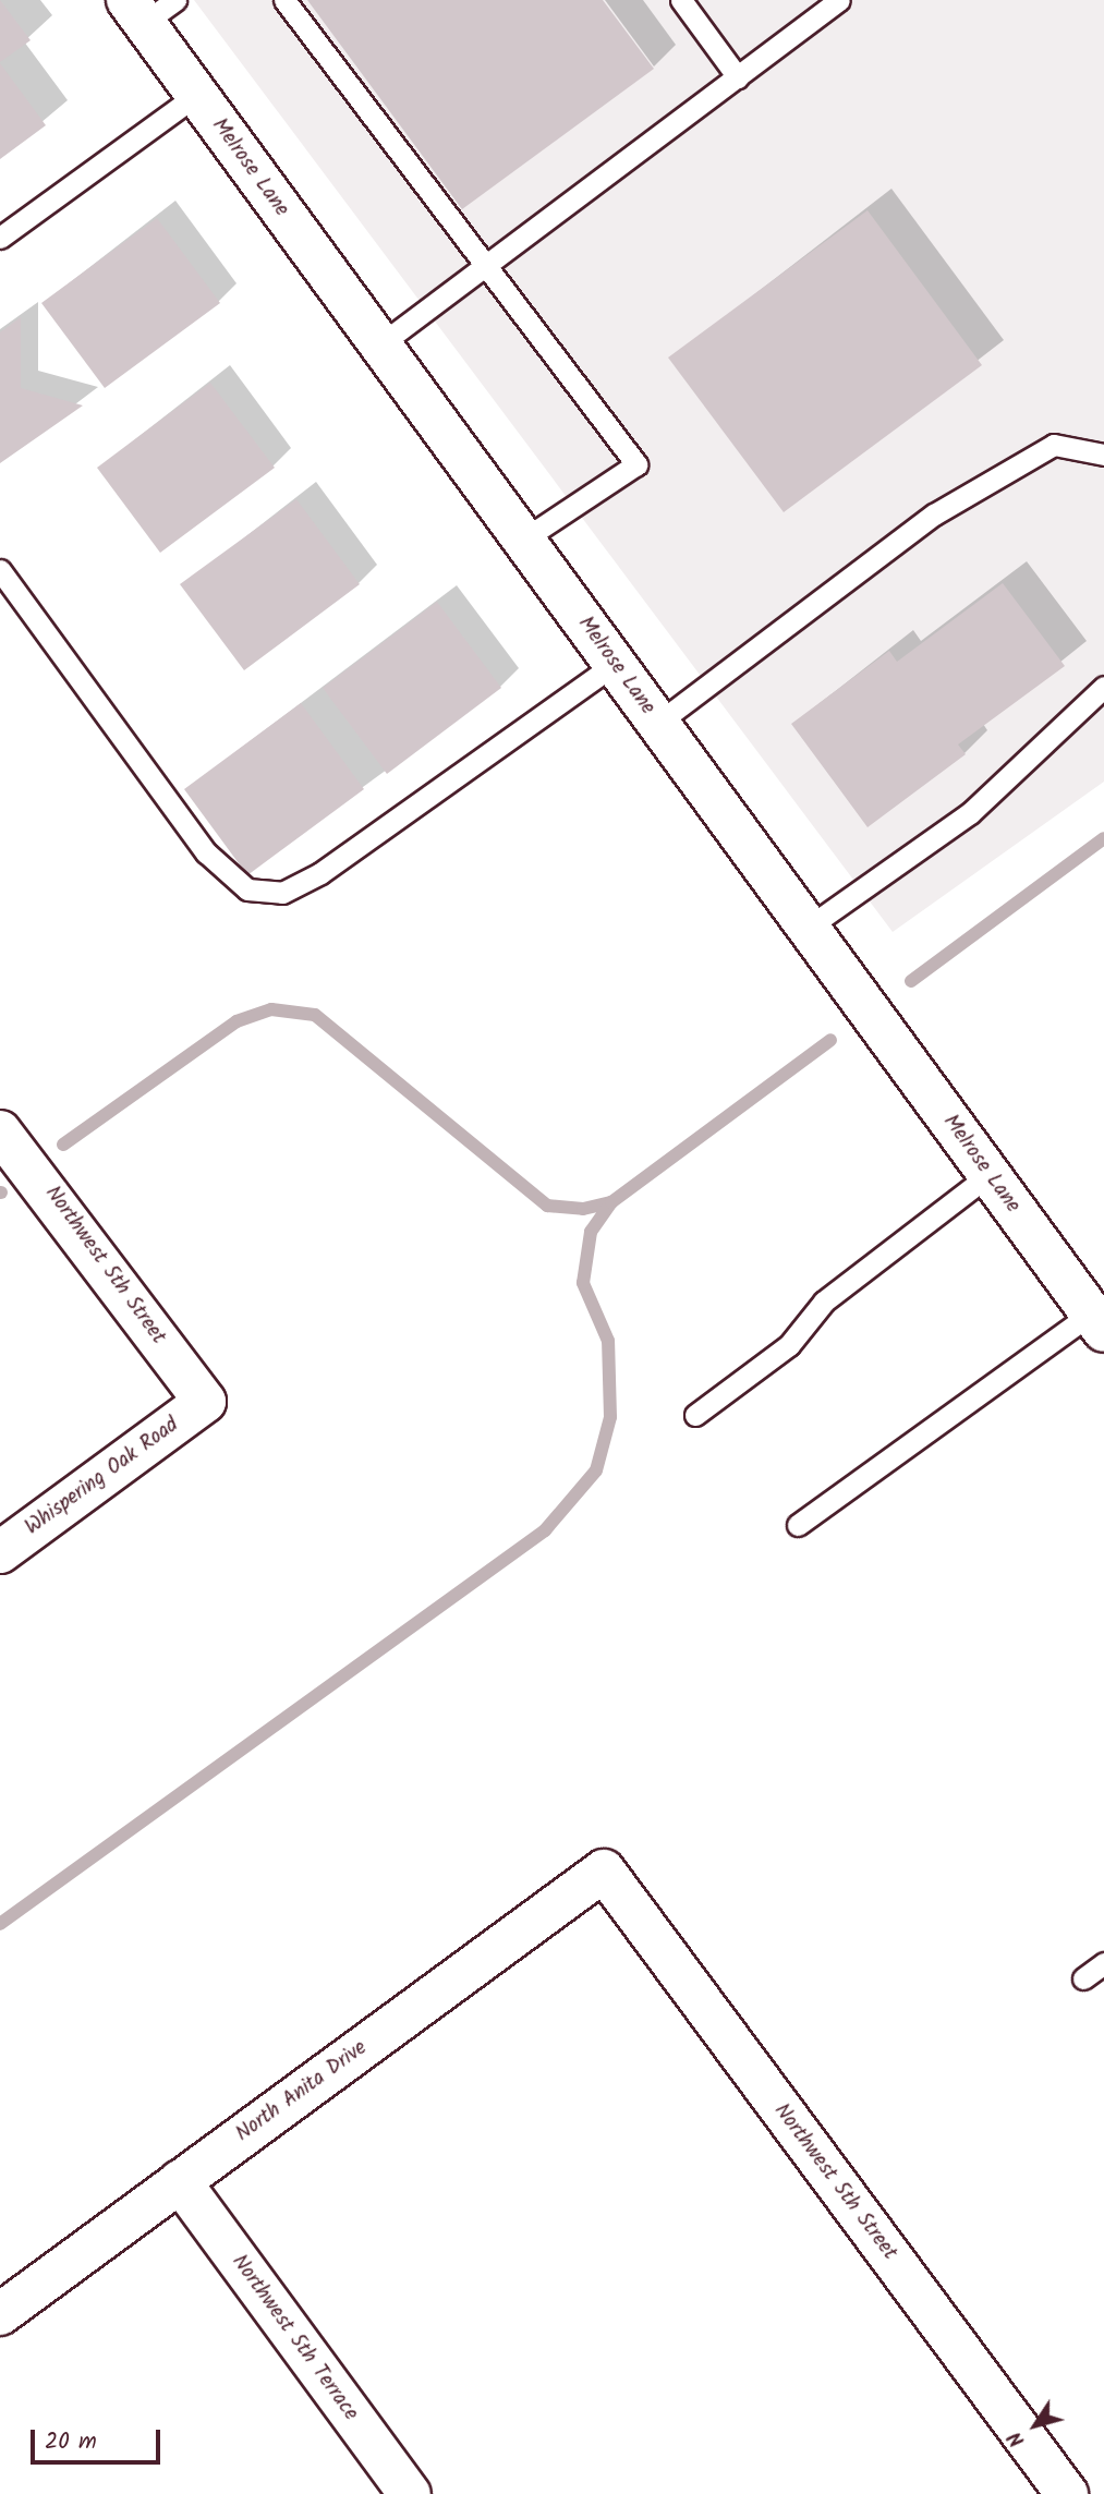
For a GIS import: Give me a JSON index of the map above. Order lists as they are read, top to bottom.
{
  "streets": {
    "street": [
      "Melrose Lane",
      "Northwest 5th Street",
      "Whispering Oak Road",
      "North Anita Drive",
      "Northwest 5th Terrace"
    ]
  },
  "crossings": [
    ["Northwest 5th Street", "Whispering Oak Road"],
    ["Northwest 5th Street", "North Anita Drive"],
    ["North Anita Drive", "Northwest 5th Terrace"]
  ],
  "scale_bar": "20 m",
  "north": "bottom left"
}
